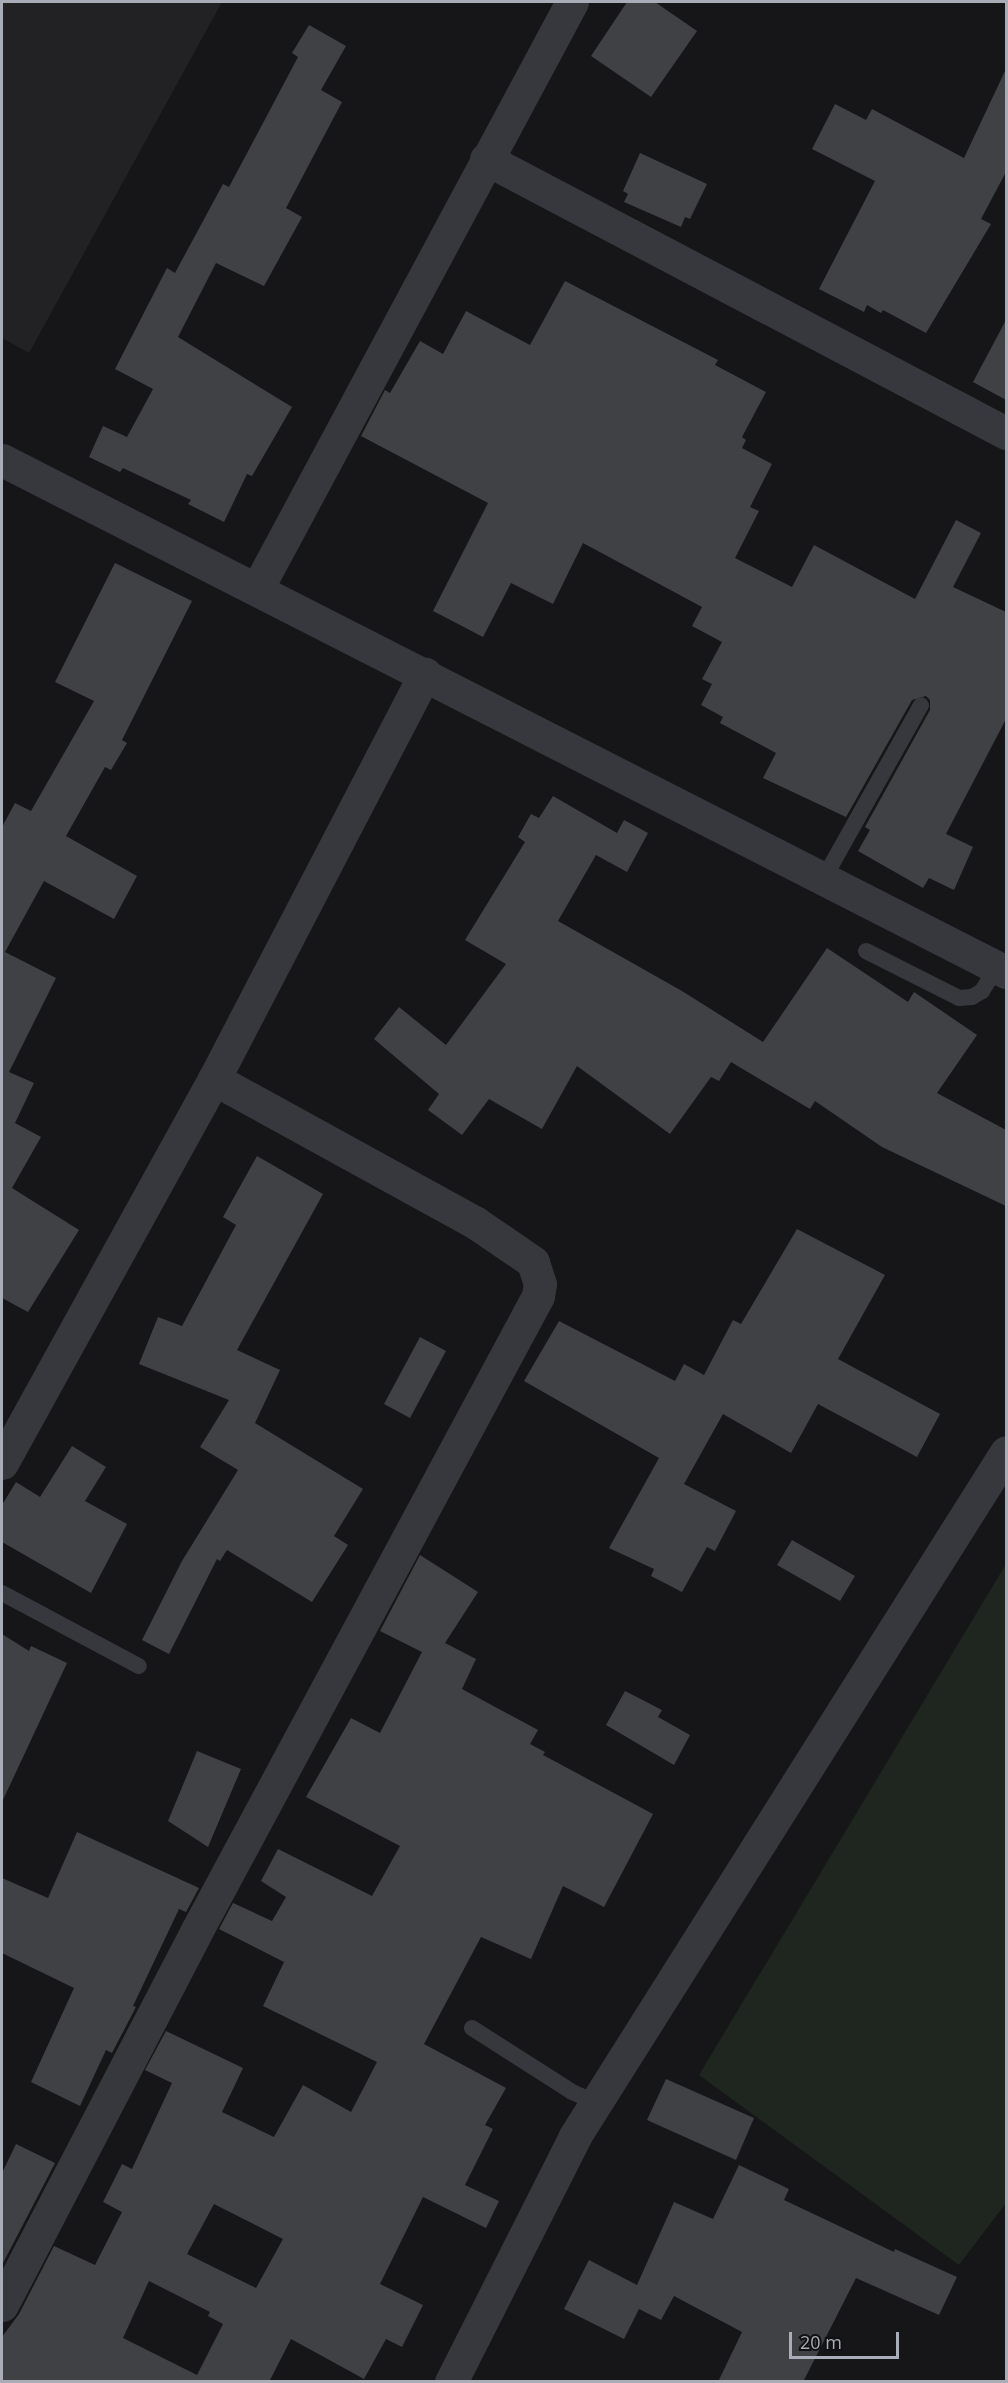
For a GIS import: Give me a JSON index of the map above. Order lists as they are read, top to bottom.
{
  "scale_bar": "20 m"
}
